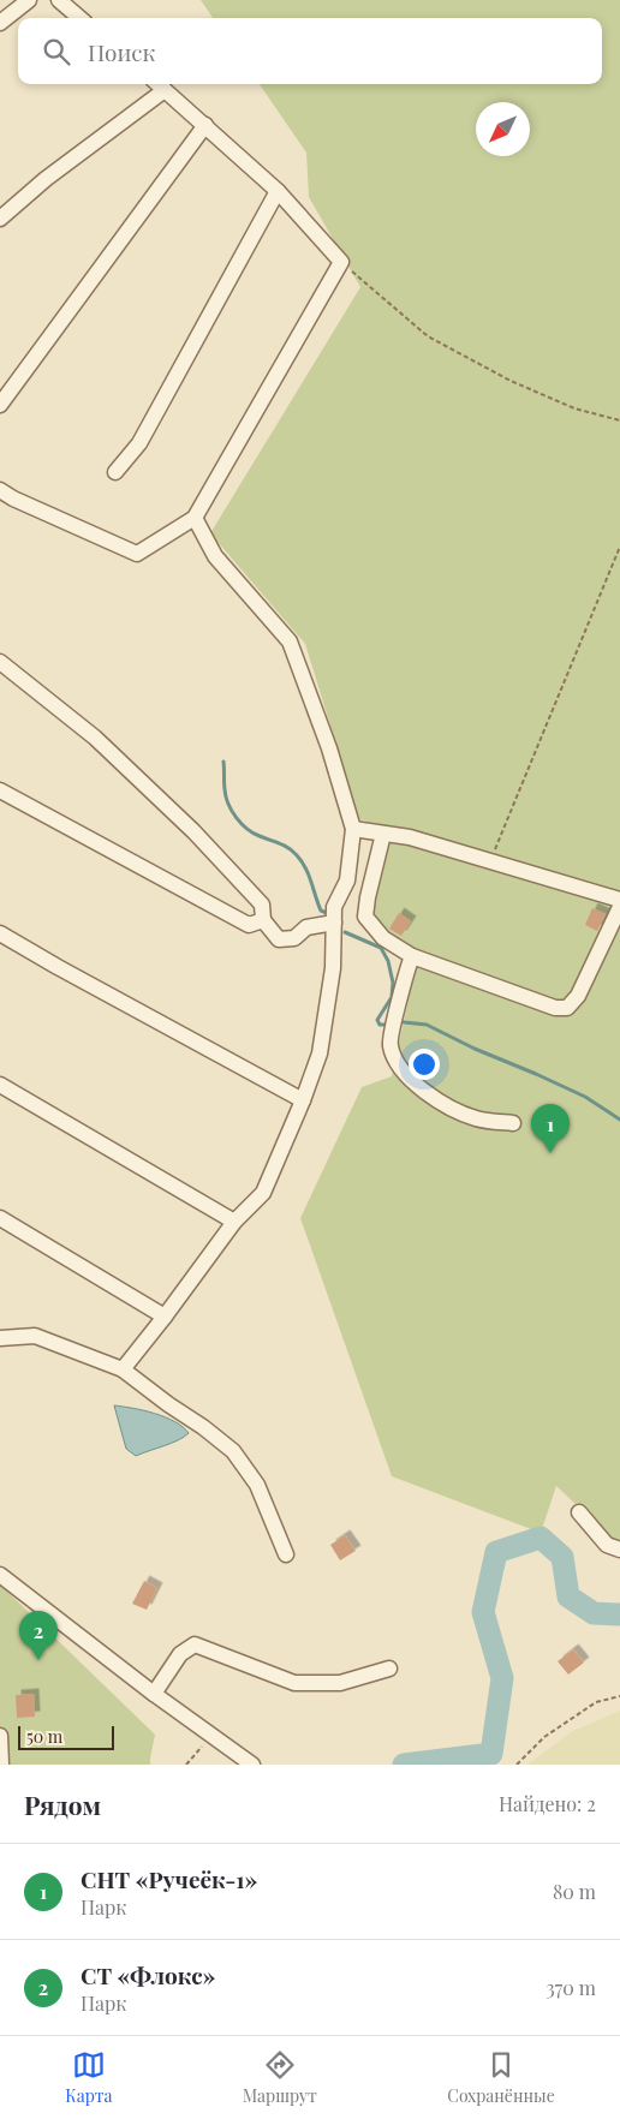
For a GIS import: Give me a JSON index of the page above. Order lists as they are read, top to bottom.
{
  "scale_bar": "50 m",
  "north": "bottom left",
  "page": {
    "search": "Поиск",
    "pins": ["1", "2"],
    "scale": "50 m",
    "heading": ["Рядом", "Найдено: 2"],
    "list": [
      {
        "mark": "1",
        "name": "СНТ «Ручеёк-1»",
        "note": "Парк",
        "value": "80 m"
      },
      {
        "mark": "2",
        "name": "СТ «Флокс»",
        "note": "Парк",
        "value": "370 m"
      }
    ],
    "nav": ["Карта", "Маршрут", "Сохранённые"]
  }
}
